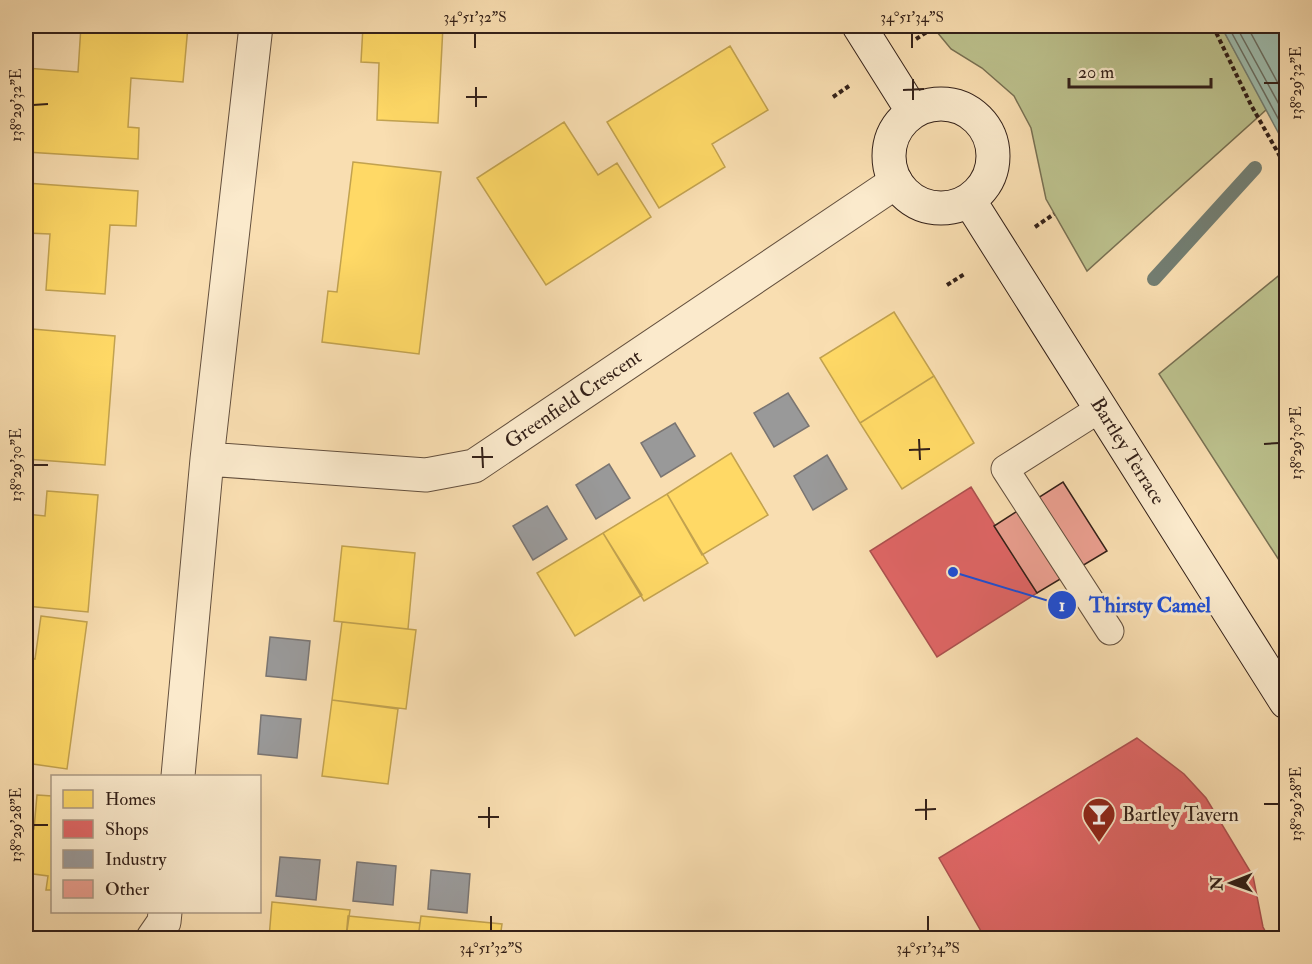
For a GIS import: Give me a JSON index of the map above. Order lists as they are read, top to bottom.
{
  "streets": {
    "street": ["Greenfield Crescent", "Bartley Terrace"]
  },
  "crossings": [
    ["Greenfield Crescent", "Bartley Terrace"]
  ],
  "places": {
    "other": ["Thirsty Camel"],
    "bar": ["Bartley Tavern"]
  },
  "legend": [
    "Homes",
    "Shops",
    "Industry",
    "Other"
  ],
  "scale_bar": "20 m",
  "north": "left",
  "coordinates": [
    "34°51'32\"S",
    "34°51'34\"S",
    "138°29'32\"E",
    "138°29'30\"E",
    "138°29'28\"E"
  ]
}
